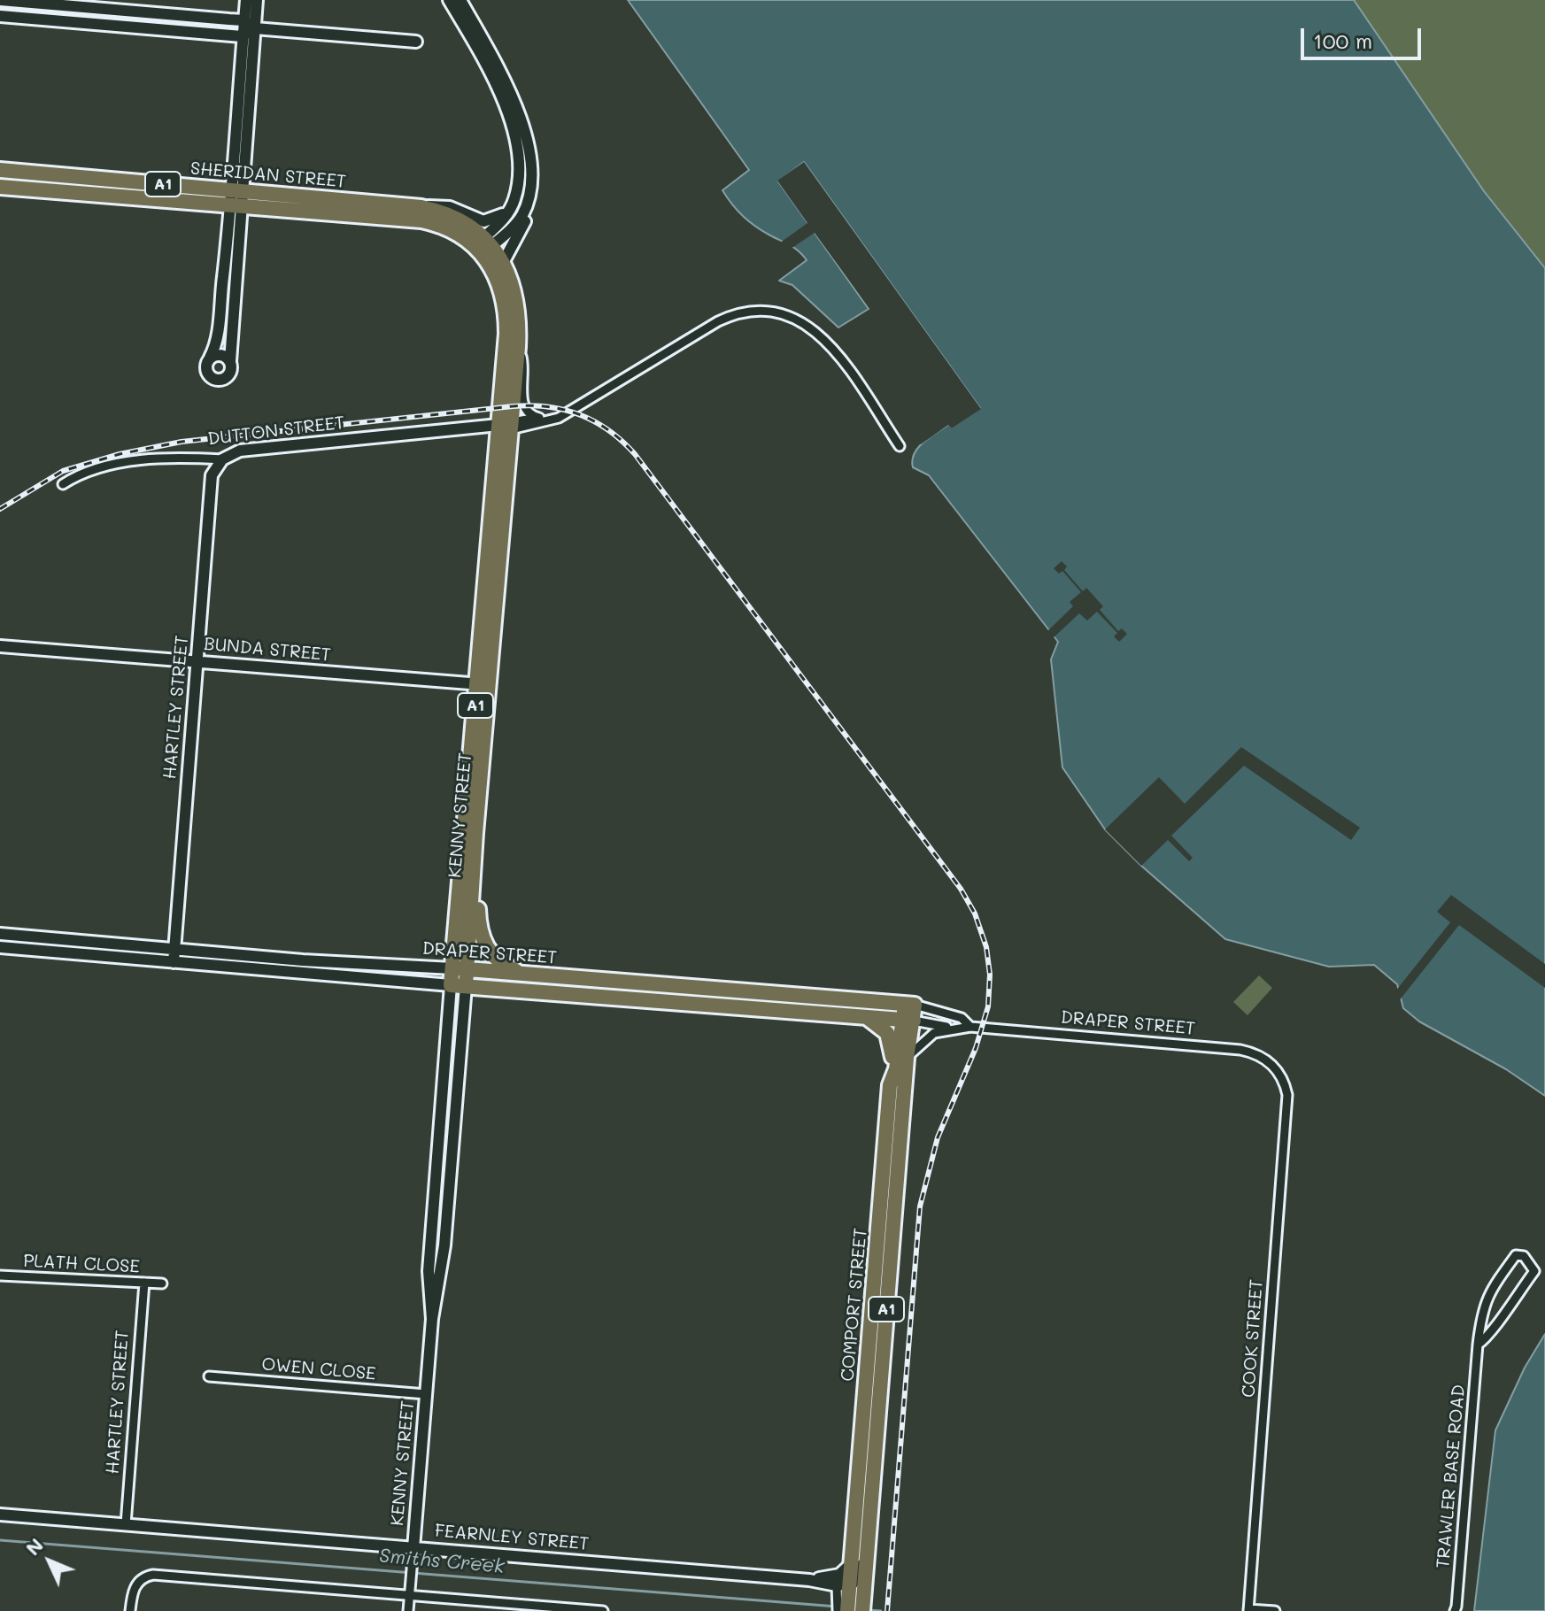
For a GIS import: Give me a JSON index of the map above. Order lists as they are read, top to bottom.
{
  "streets": {
    "highway": [
      "SHERIDAN STREET",
      "A1",
      "KENNY STREET",
      "DRAPER STREET",
      "COMPORT STREET"
    ],
    "street": [
      "DUTTON STREET",
      "BUNDA STREET",
      "HARTLEY STREET",
      "PLATH CLOSE",
      "COOK STREET",
      "OWEN CLOSE",
      "TRAWLER BASE ROAD",
      "FEARNLEY STREET"
    ]
  },
  "crossings": [
    ["SHERIDAN STREET", "KENNY STREET"],
    ["DUTTON STREET", "HARTLEY STREET"],
    ["DUTTON STREET", "KENNY STREET"],
    ["BUNDA STREET", "HARTLEY STREET"],
    ["BUNDA STREET", "KENNY STREET"],
    ["HARTLEY STREET", "DRAPER STREET"],
    ["HARTLEY STREET", "PLATH CLOSE"],
    ["HARTLEY STREET", "FEARNLEY STREET"],
    ["KENNY STREET", "DRAPER STREET"],
    ["KENNY STREET", "OWEN CLOSE"],
    ["KENNY STREET", "FEARNLEY STREET"],
    ["DRAPER STREET", "COMPORT STREET"],
    ["DRAPER STREET", "COOK STREET"],
    ["COMPORT STREET", "FEARNLEY STREET"]
  ],
  "water": ["Smiths Creek"],
  "scale_bar": "100 m",
  "north": "top left"
}
